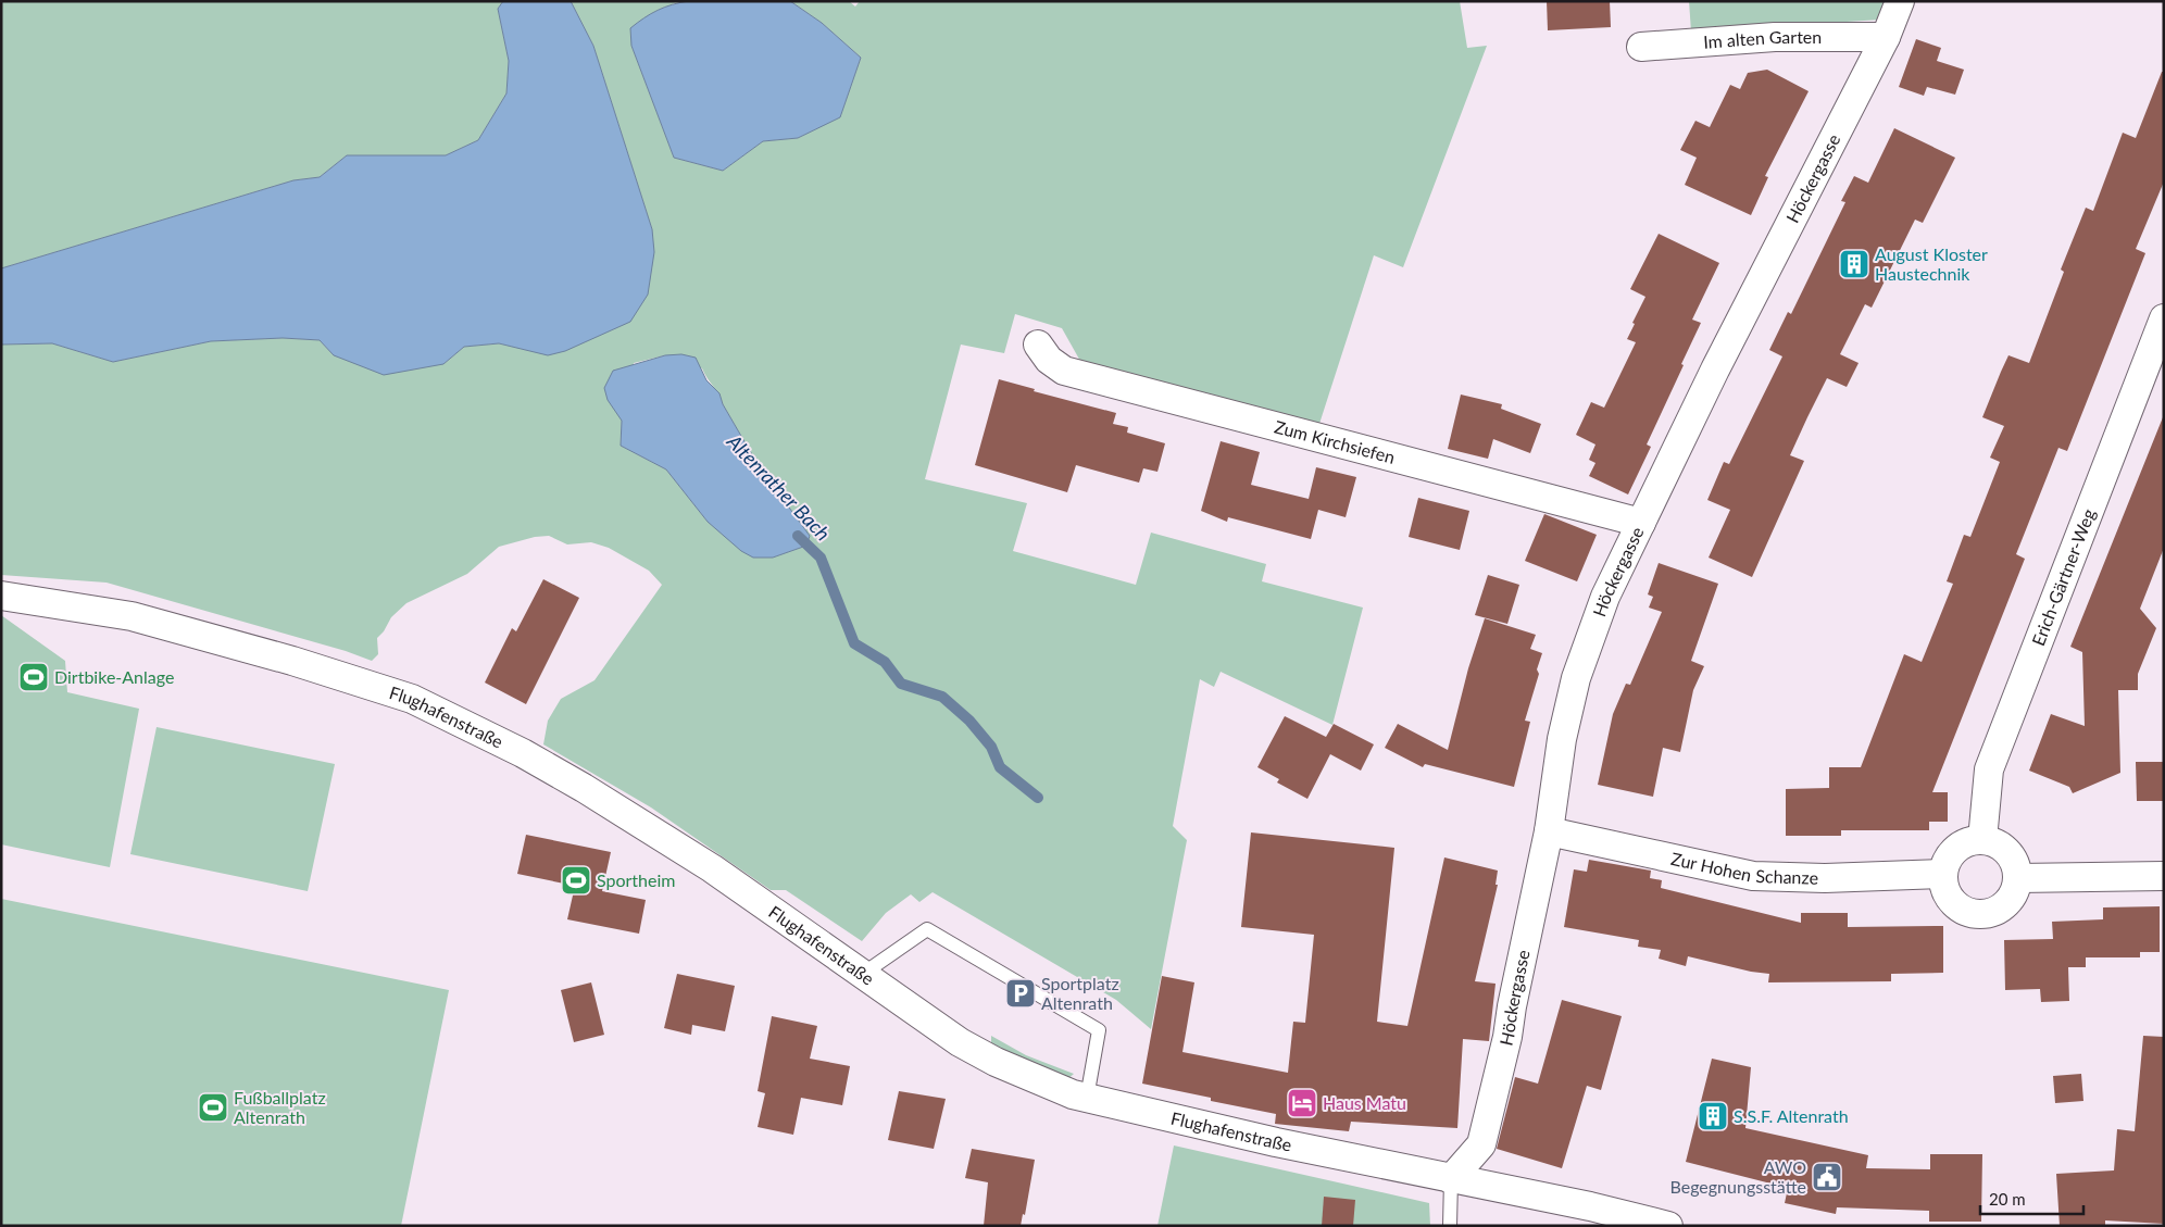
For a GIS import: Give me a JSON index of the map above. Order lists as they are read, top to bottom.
{
  "streets": {
    "street": [
      "Im alten Garten",
      "Höckergasse",
      "Zum Kirchsiefen",
      "Erich-Gärtner-Weg",
      "Flughafenstraße",
      "Zur Hohen Schanze"
    ]
  },
  "crossings": [
    ["Im alten Garten", "Höckergasse"],
    ["Höckergasse", "Zum Kirchsiefen"],
    ["Höckergasse", "Flughafenstraße"],
    ["Höckergasse", "Zur Hohen Schanze"],
    ["Erich-Gärtner-Weg", "Zur Hohen Schanze"]
  ],
  "water": ["Altenrather Bach"],
  "places": {
    "building": ["August Kloster Haustechnik", "S.S.F. Altenrath"],
    "sports": ["Dirtbike-Anlage", "Sportheim", "Fußballplatz Altenrath"],
    "parking": ["Sportplatz Altenrath"],
    "hotel": ["Haus Matu"],
    "public building": ["AWO Begegnungsstätte"]
  },
  "scale_bar": "20 m"
}
